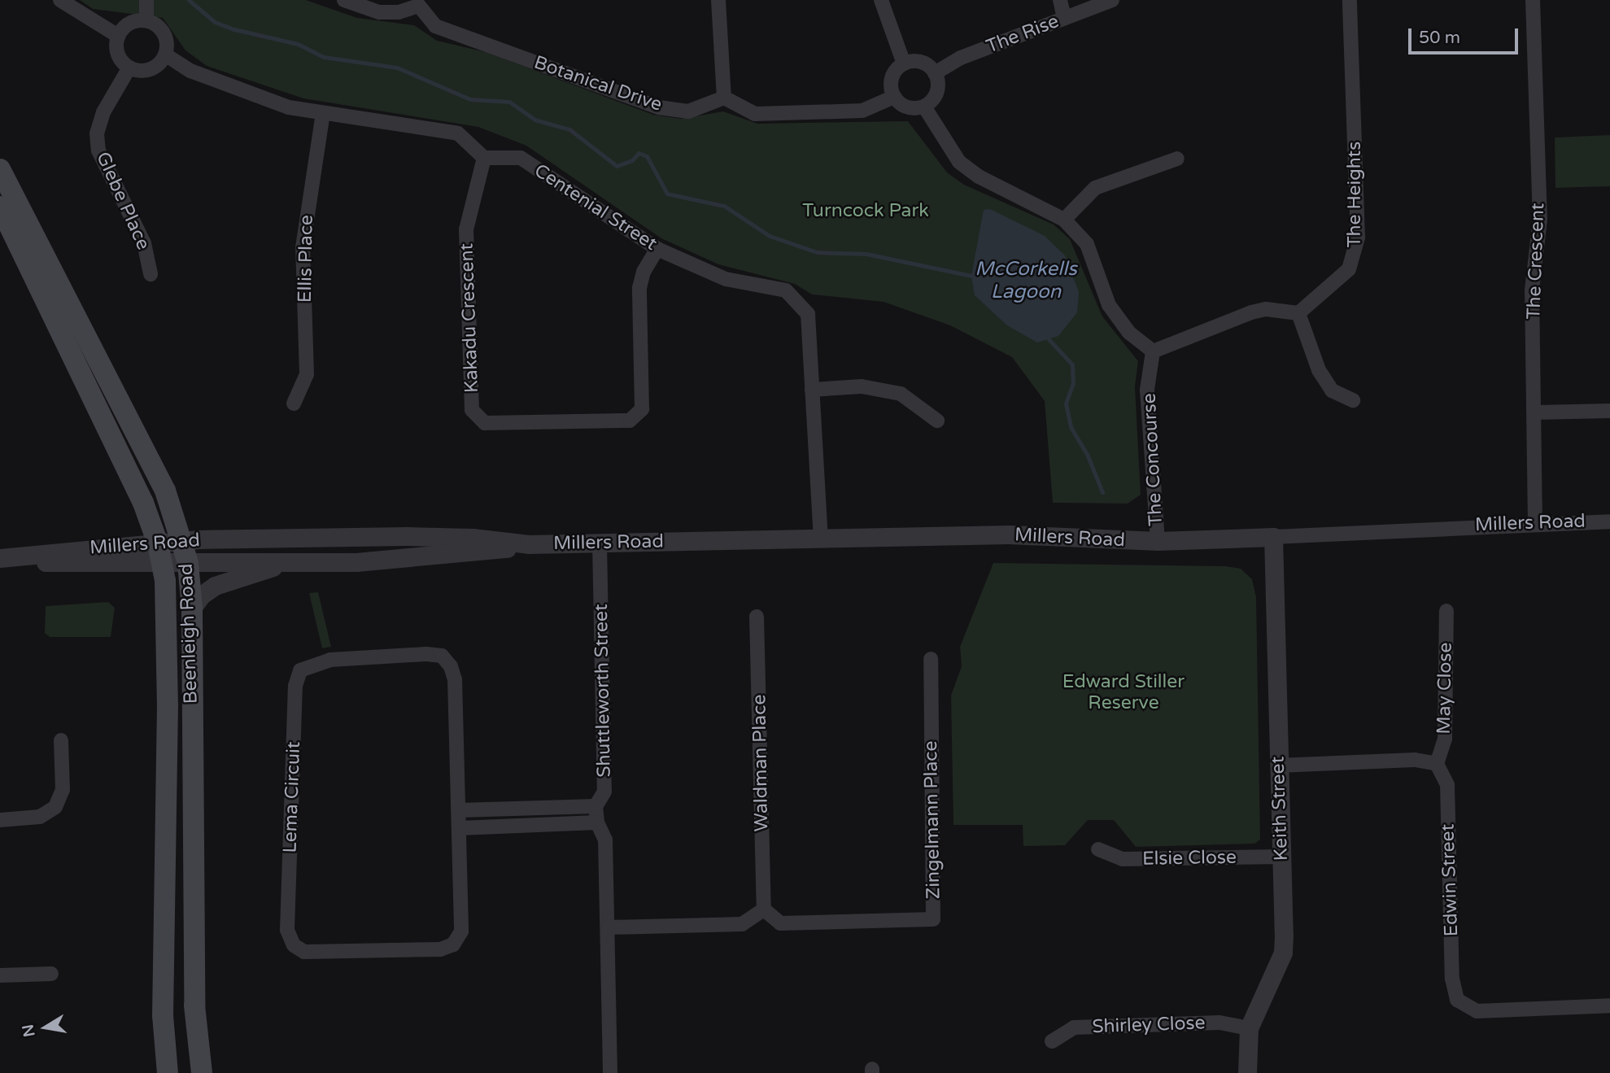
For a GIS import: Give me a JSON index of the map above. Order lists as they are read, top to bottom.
{
  "streets": {
    "main road": ["Beenleigh Road"],
    "street": [
      "The Rise",
      "Botanical Drive",
      "The Heights",
      "Glebe Place",
      "Centenial Street",
      "Ellis Place",
      "The Crescent",
      "Kakadu Crescent",
      "The Concourse",
      "Millers Road",
      "May Close",
      "Shuttleworth Street",
      "Waldman Place",
      "Lema Circuit",
      "Keith Street",
      "Zingelmann Place",
      "Elsie Close",
      "Edwin Street",
      "Shirley Close"
    ]
  },
  "crossings": [
    ["Centenial Street", "Kakadu Crescent"],
    ["Centenial Street", "Millers Road"],
    ["The Crescent", "Millers Road"],
    ["The Concourse", "Millers Road"],
    ["Millers Road", "Beenleigh Road"],
    ["Millers Road", "Shuttleworth Street"],
    ["Millers Road", "Keith Street"],
    ["May Close", "Edwin Street"],
    ["Waldman Place", "Zingelmann Place"],
    ["Keith Street", "Elsie Close"],
    ["Keith Street", "Shirley Close"]
  ],
  "water": ["McCorkells Lagoon"],
  "parks": ["Turncock Park", "Edward Stiller Reserve"],
  "scale_bar": "50 m",
  "north": "left"
}
